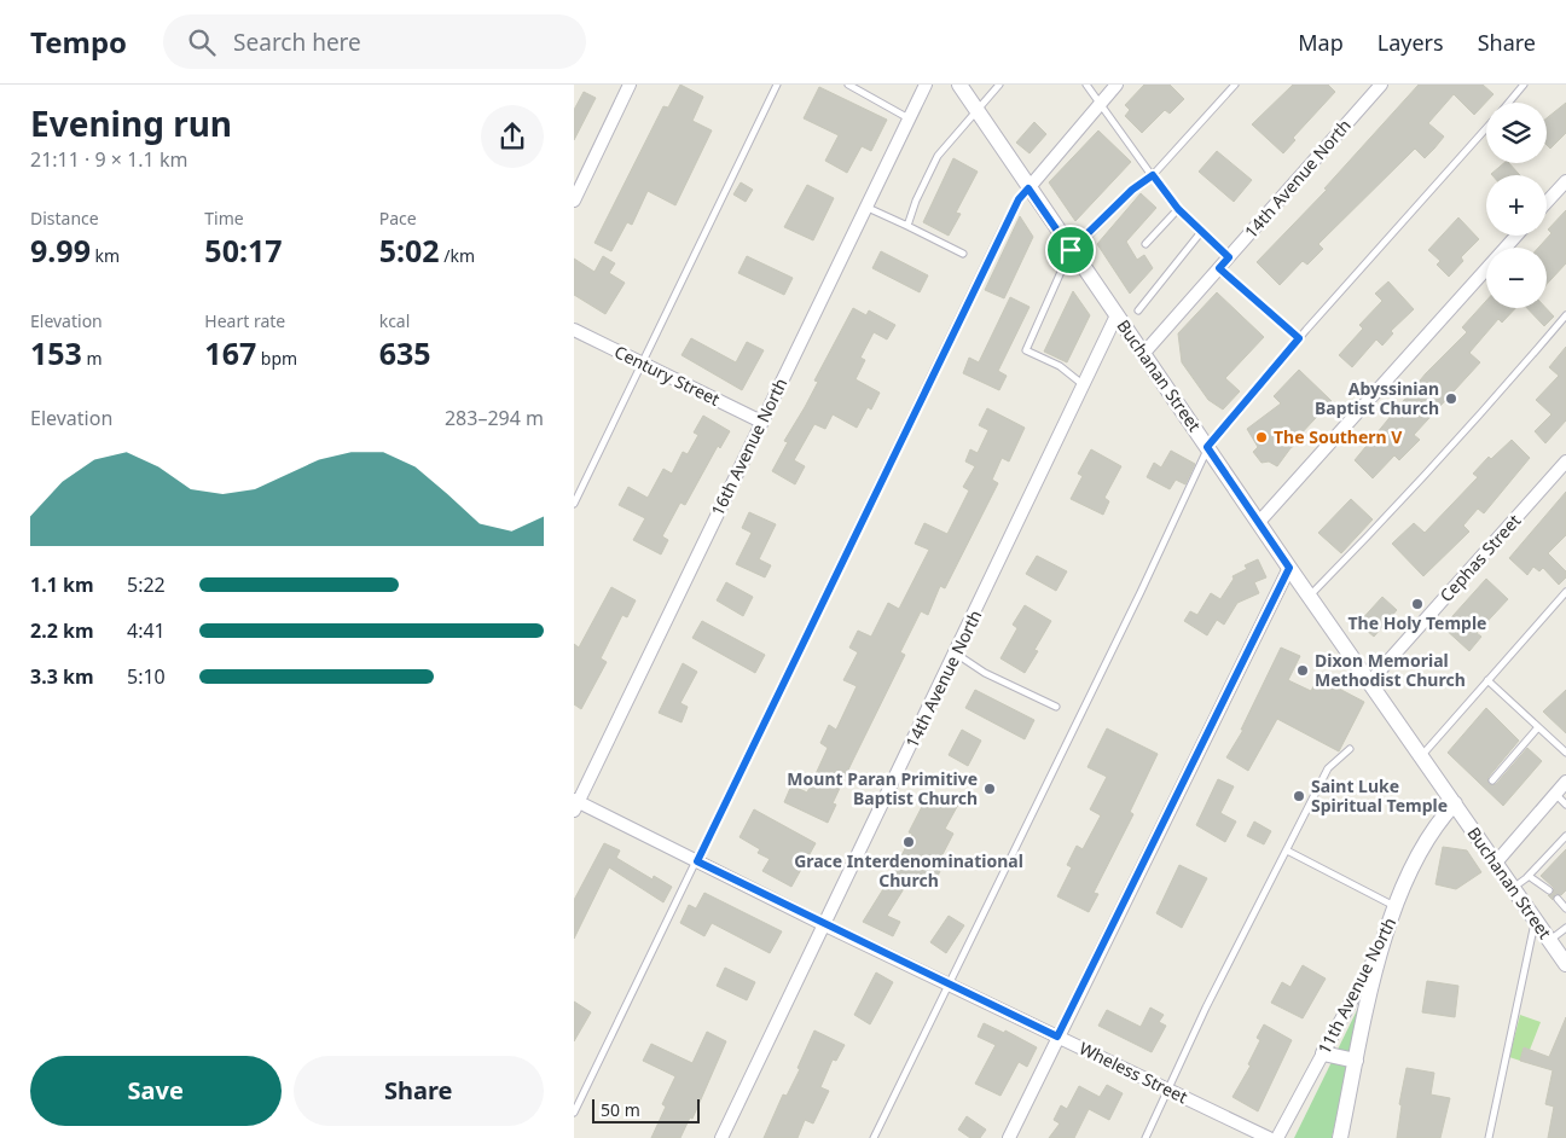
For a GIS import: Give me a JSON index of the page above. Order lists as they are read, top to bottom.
{
  "streets": {
    "street": [
      "14th Avenue North",
      "Century Street",
      "Buchanan Street",
      "16th Avenue North",
      "Cephas Street",
      "11th Avenue North",
      "Wheless Street"
    ]
  },
  "crossings": [
    ["14th Avenue North", "Buchanan Street"],
    ["14th Avenue North", "Wheless Street"],
    ["Century Street", "16th Avenue North"],
    ["Buchanan Street", "Cephas Street"],
    ["Buchanan Street", "11th Avenue North"],
    ["16th Avenue North", "Wheless Street"]
  ],
  "places": [
    "Abyssinian Baptist Church",
    "The Southern V",
    "The Holy Temple",
    "Dixon Memorial Methodist Church",
    "Mount Paran Primitive Baptist Church",
    "Saint Luke Spiritual Temple",
    "Grace Interdenominational Church"
  ],
  "scale_bar": "50 m",
  "page": {
    "header": "Tempo",
    "search": "Search here",
    "nav": ["Map", "Layers", "Share"],
    "heading": ["Evening run", "21:11 · 9 × 1.1 km"],
    "map_buttons": ["+", "−"],
    "stats": [
      ["Distance", "9.99 km"],
      ["Time", "50:17"],
      ["Pace", "5:02 /km"],
      ["Elevation", "153 m"],
      ["Heart rate", "167 bpm"],
      ["kcal", "635"]
    ],
    "chart": ["Elevation", "283–294 m"],
    "list": [
      {
        "name": "1.1 km",
        "note": "5:22"
      },
      {
        "name": "2.2 km",
        "note": "4:41"
      },
      {
        "name": "3.3 km",
        "note": "5:10"
      }
    ],
    "buttons": ["Save", "Share"],
    "scale": "50 m"
  }
}
